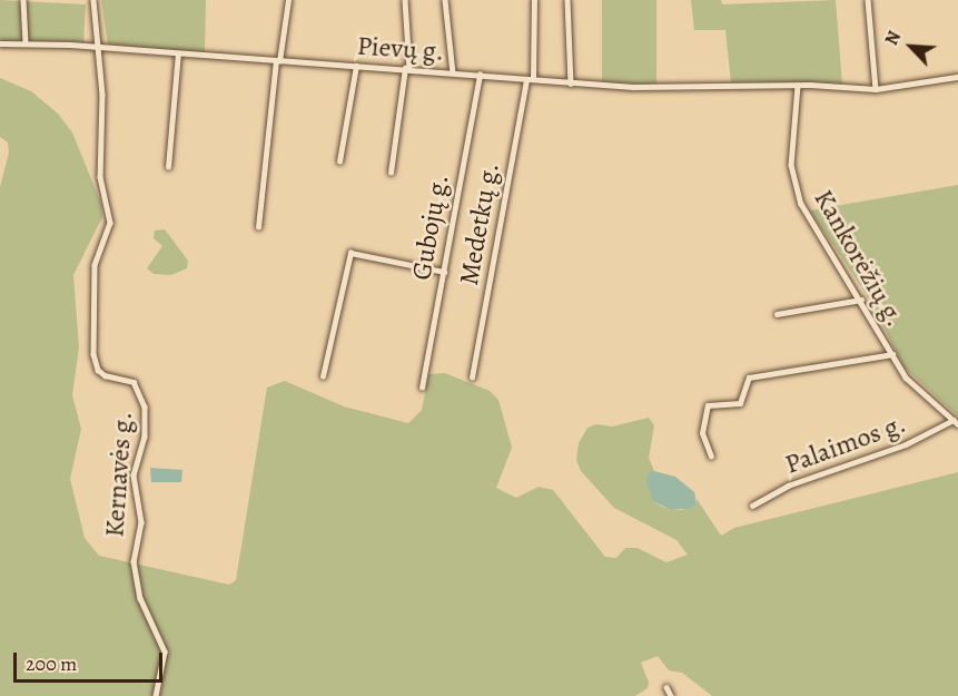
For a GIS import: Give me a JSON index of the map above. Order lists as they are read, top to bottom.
{
  "streets": {
    "street": [
      "Pievų g.",
      "Medetkų g.",
      "Gubojų g.",
      "Kankorėžių g.",
      "Palaimos g.",
      "Kernavės g."
    ]
  },
  "crossings": [
    ["Pievų g.", "Medetkų g."],
    ["Pievų g.", "Gubojų g."],
    ["Pievų g.", "Kankorėžių g."],
    ["Pievų g.", "Kernavės g."],
    ["Kankorėžių g.", "Palaimos g."]
  ],
  "scale_bar": "200 m",
  "north": "top left"
}
